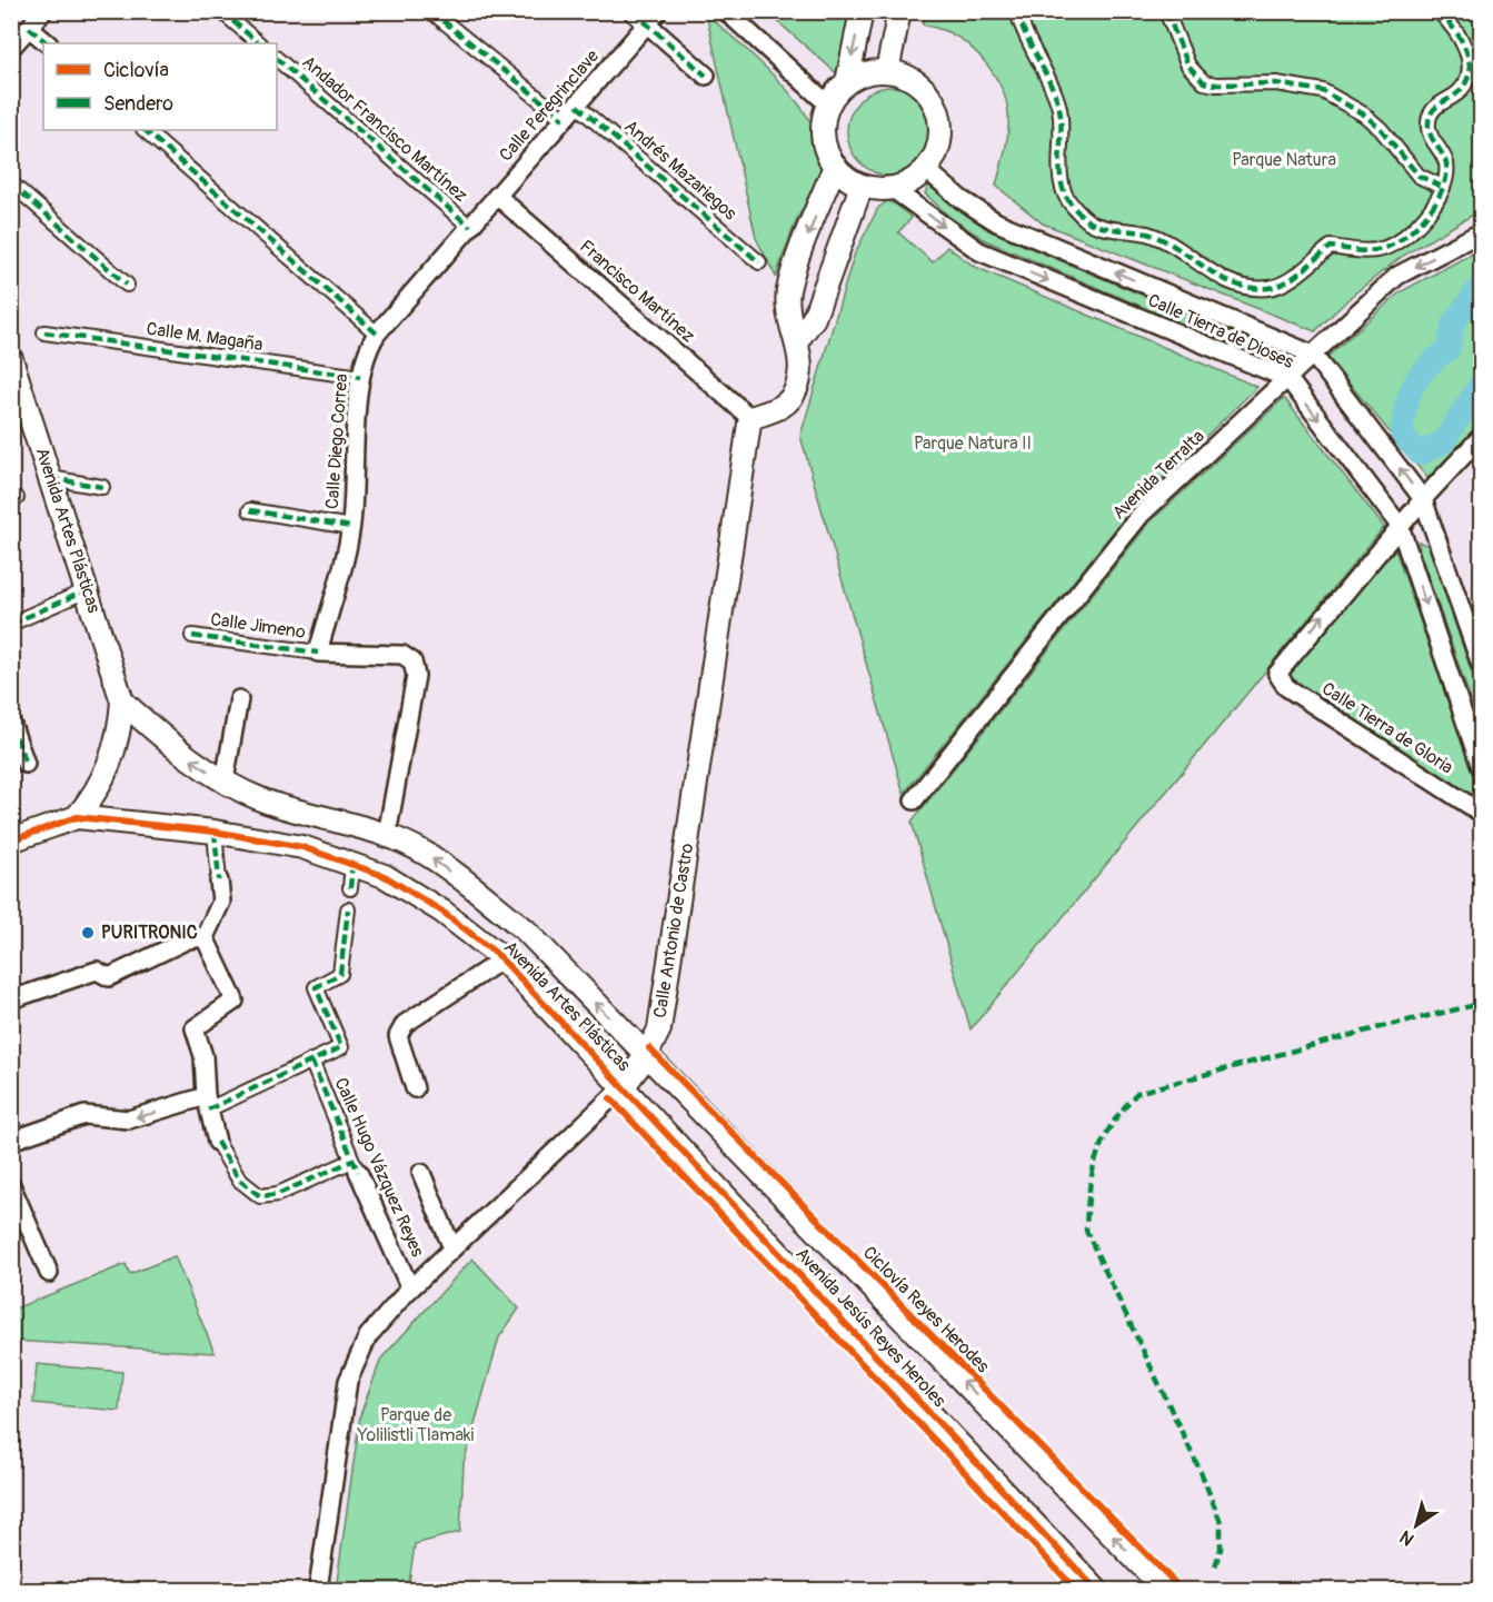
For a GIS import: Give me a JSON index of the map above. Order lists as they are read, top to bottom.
{
  "streets": {
    "street": [
      "Calle Peregrinclave",
      "Andador Francisco Martínez",
      "Andrés Mazariegos",
      "Francisco Martínez",
      "Calle Tierra de Dioses",
      "Calle M. Magaña",
      "Calle Diego Correa",
      "Avenida Terralta",
      "Avenida Artes Plásticas",
      "Calle Jimeno",
      "Calle Tierra de Gloria",
      "Calle Antonio de Castro",
      "Calle Hugo Vázquez Reyes",
      "Avenida Jesús Reyes Heroles"
    ],
    "cycle path": ["Ciclovía Reyes Herodes"]
  },
  "crossings": [
    ["Calle Peregrinclave", "Andrés Mazariegos"],
    ["Calle Peregrinclave", "Francisco Martínez"],
    ["Calle Peregrinclave", "Calle Diego Correa"],
    ["Andador Francisco Martínez", "Calle Diego Correa"],
    ["Francisco Martínez", "Calle Diego Correa"],
    ["Francisco Martínez", "Calle Antonio de Castro"],
    ["Calle Tierra de Dioses", "Avenida Terralta"],
    ["Calle Tierra de Dioses", "Calle Tierra de Gloria"],
    ["Calle M. Magaña", "Calle Diego Correa"],
    ["Calle Diego Correa", "Calle Jimeno"],
    ["Avenida Artes Plásticas", "Calle Antonio de Castro"],
    ["Avenida Artes Plásticas", "Avenida Jesús Reyes Heroles"],
    ["Calle Antonio de Castro", "Calle Hugo Vázquez Reyes"],
    ["Calle Antonio de Castro", "Avenida Jesús Reyes Heroles"]
  ],
  "parks": ["Parque Natura", "Parque Natura II", "Parque de Yolilistli Tlamaki"],
  "places": ["PURITRONIC"],
  "legend": ["Ciclovía", "Sendero"],
  "north": "bottom left"
}
